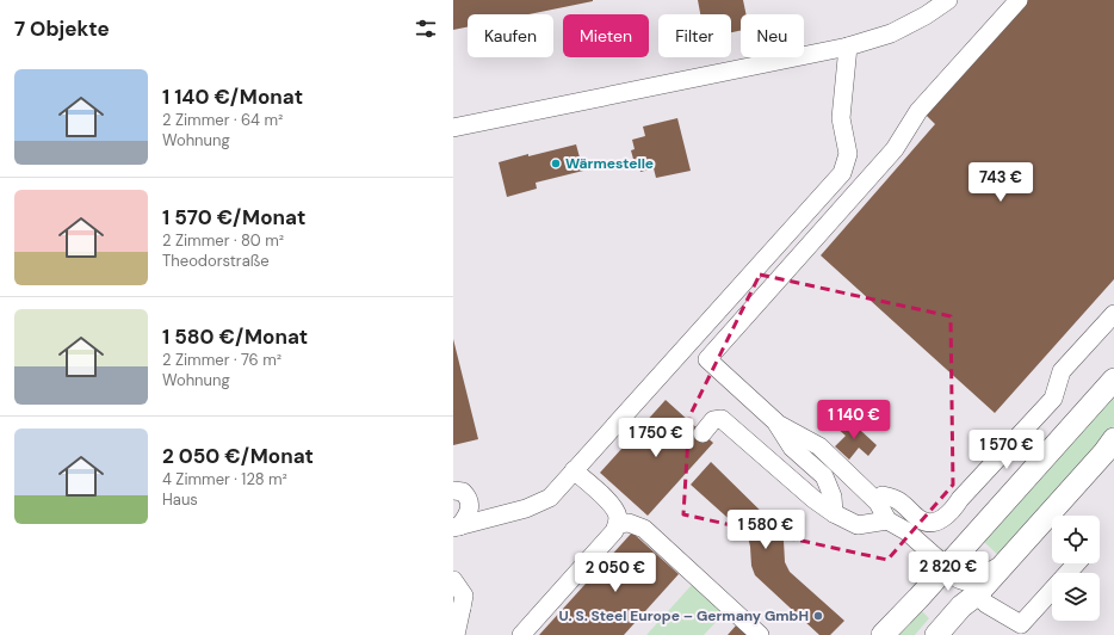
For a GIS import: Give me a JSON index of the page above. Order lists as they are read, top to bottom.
{
  "places": ["Wärmestelle", "U. S. Steel Europe – Germany GmbH"],
  "page": {
    "heading": "7 Objekte",
    "chip": [
      "Kaufen",
      "Mieten",
      "Filter",
      "Neu"
    ],
    "list": [
      {
        "name": "1 140 €/Monat",
        "note": "2 Zimmer · 64 m² · Wohnung"
      },
      {
        "name": "1 570 €/Monat",
        "note": "2 Zimmer · 80 m² · Theodorstraße"
      },
      {
        "name": "1 580 €/Monat",
        "note": "2 Zimmer · 76 m² · Wohnung"
      },
      {
        "name": "2 050 €/Monat",
        "note": "4 Zimmer · 128 m² · Haus"
      }
    ],
    "price": [
      "743 €",
      "1 140 €",
      "1 750 €",
      "1 570 €",
      "1 580 €",
      "2 820 €",
      "2 050 €"
    ]
  }
}
